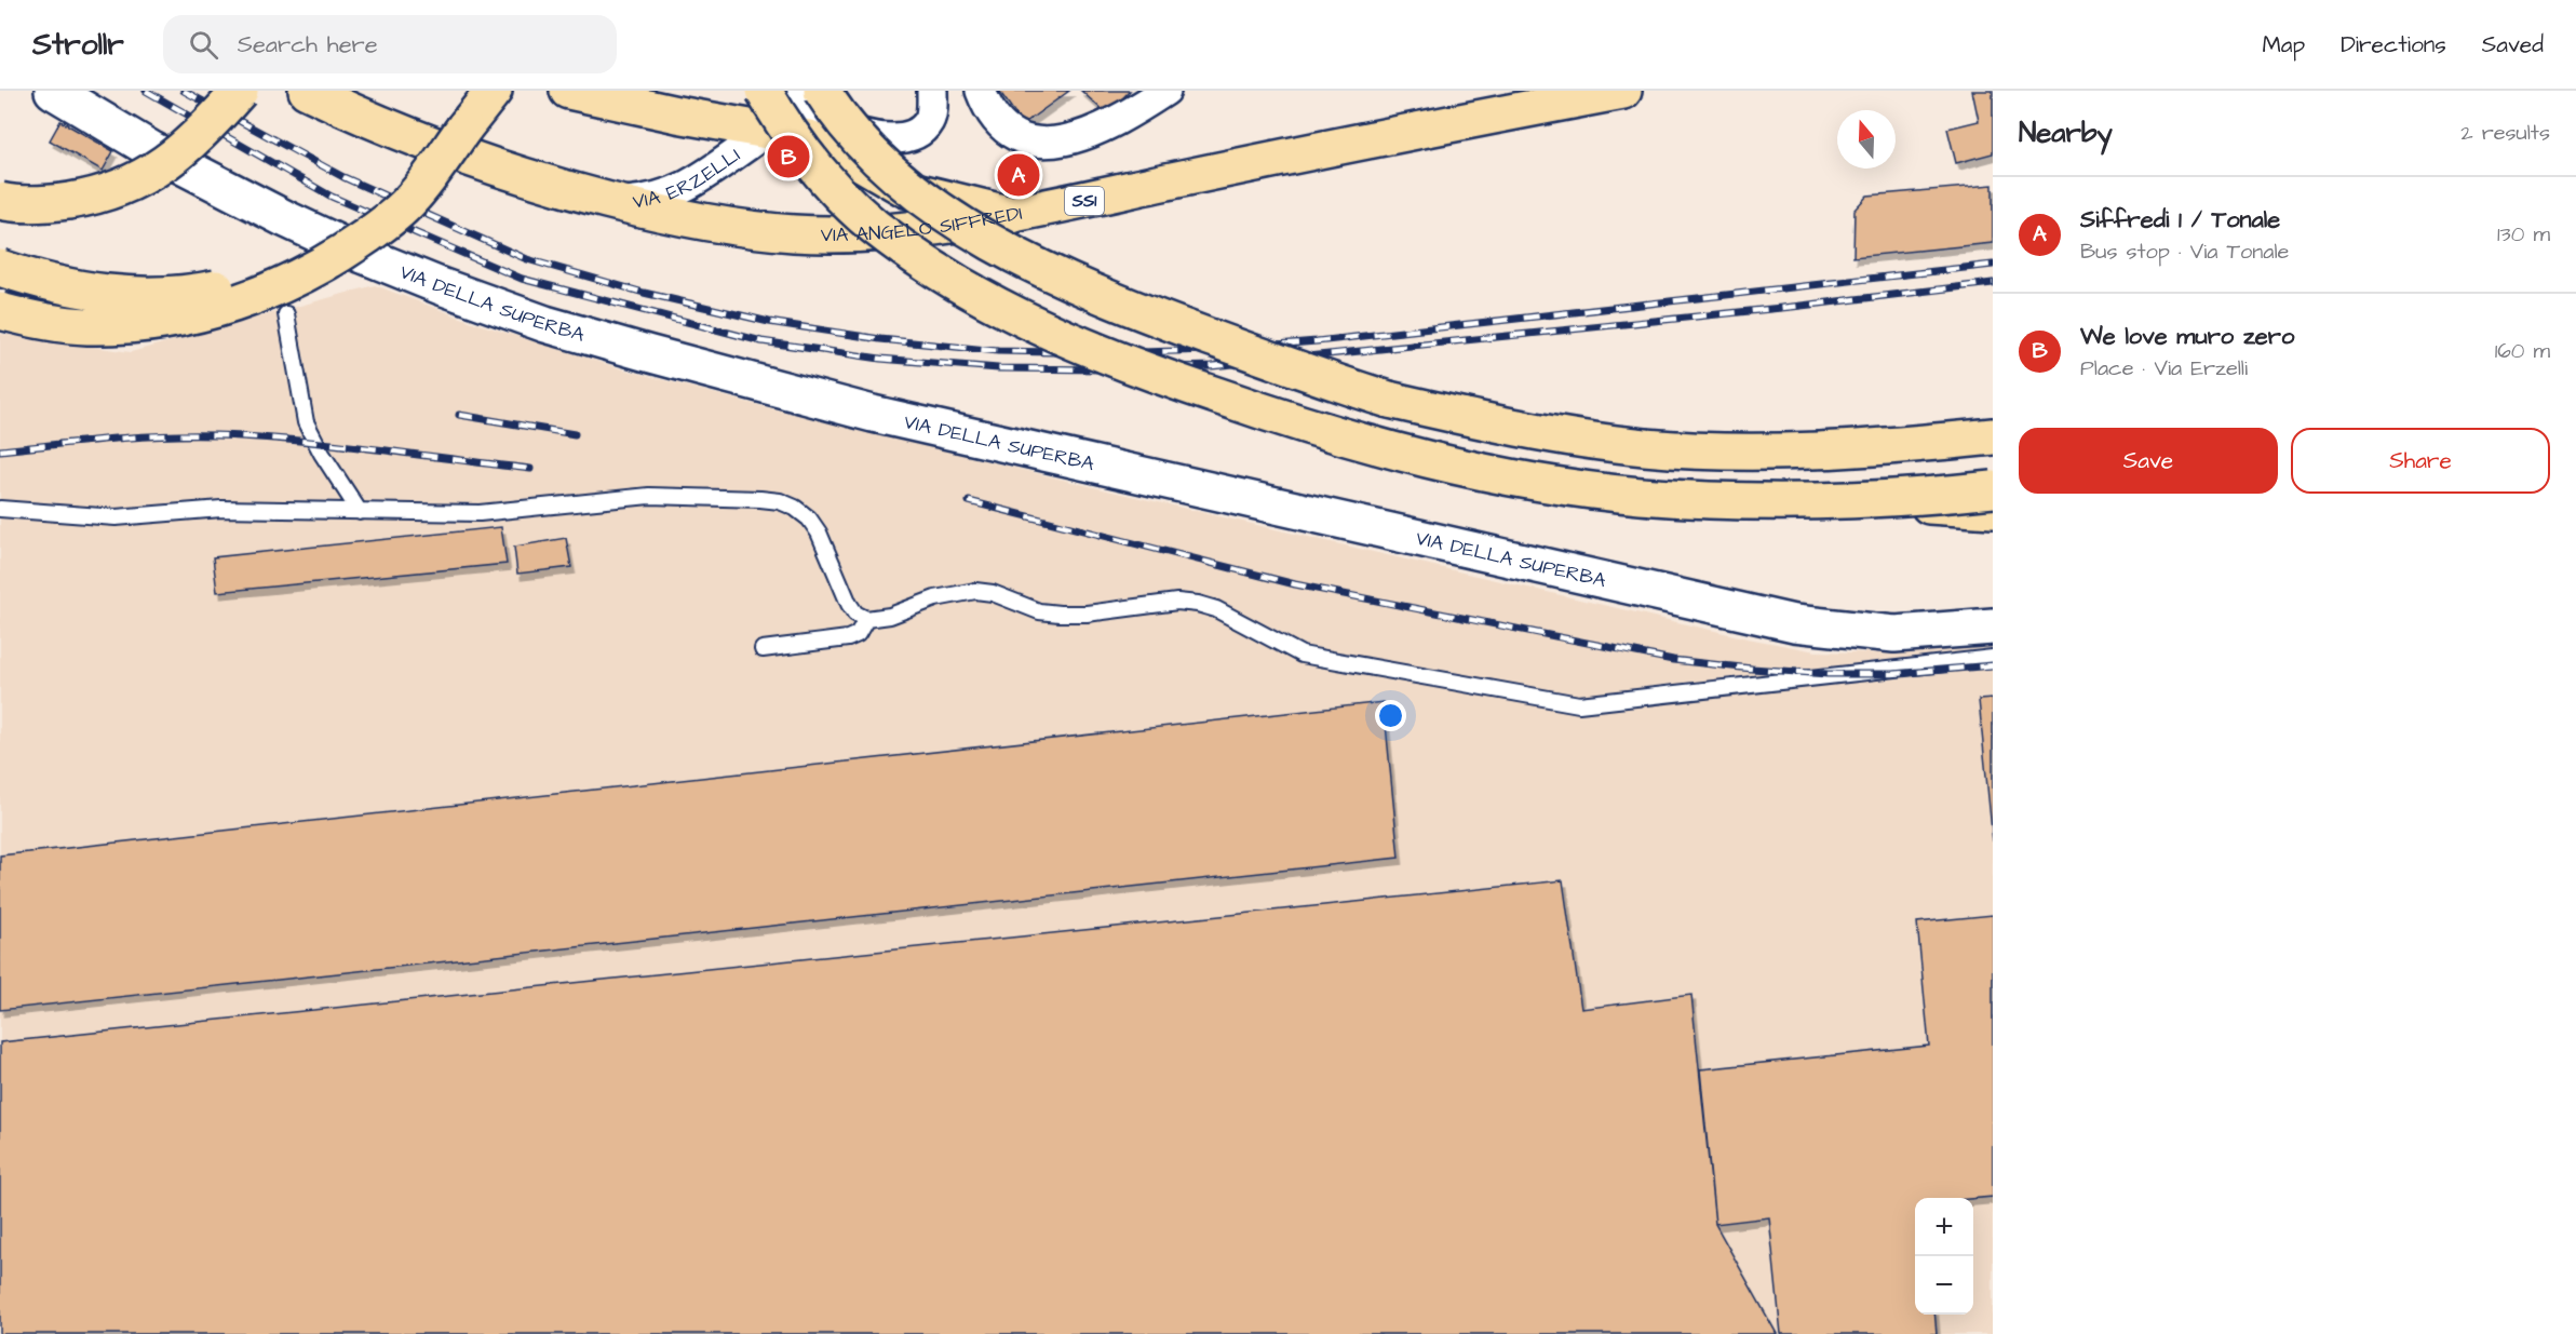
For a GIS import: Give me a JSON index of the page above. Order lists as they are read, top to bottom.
{
  "streets": {
    "main road": ["SS1", "VIA ANGELO SIFFREDI"],
    "street": ["VIA ERZELLI", "VIA DELLA SUPERBA"]
  },
  "crossings": [
    ["VIA ERZELLI", "VIA ANGELO SIFFREDI"]
  ],
  "north": "top",
  "page": {
    "header": "Strollr",
    "search": "Search here",
    "nav": ["Map", "Directions", "Saved"],
    "heading": ["Nearby", "2 results"],
    "pins": ["B", "A"],
    "list": [
      {
        "mark": "A",
        "name": "Siffredi 1 / Tonale",
        "note": "Bus stop · Via Tonale",
        "value": "130 m"
      },
      {
        "mark": "B",
        "name": "We love muro zero",
        "note": "Place · Via Erzelli",
        "value": "160 m"
      }
    ],
    "buttons": ["Save", "Share"],
    "map_buttons": ["+", "−"]
  }
}
